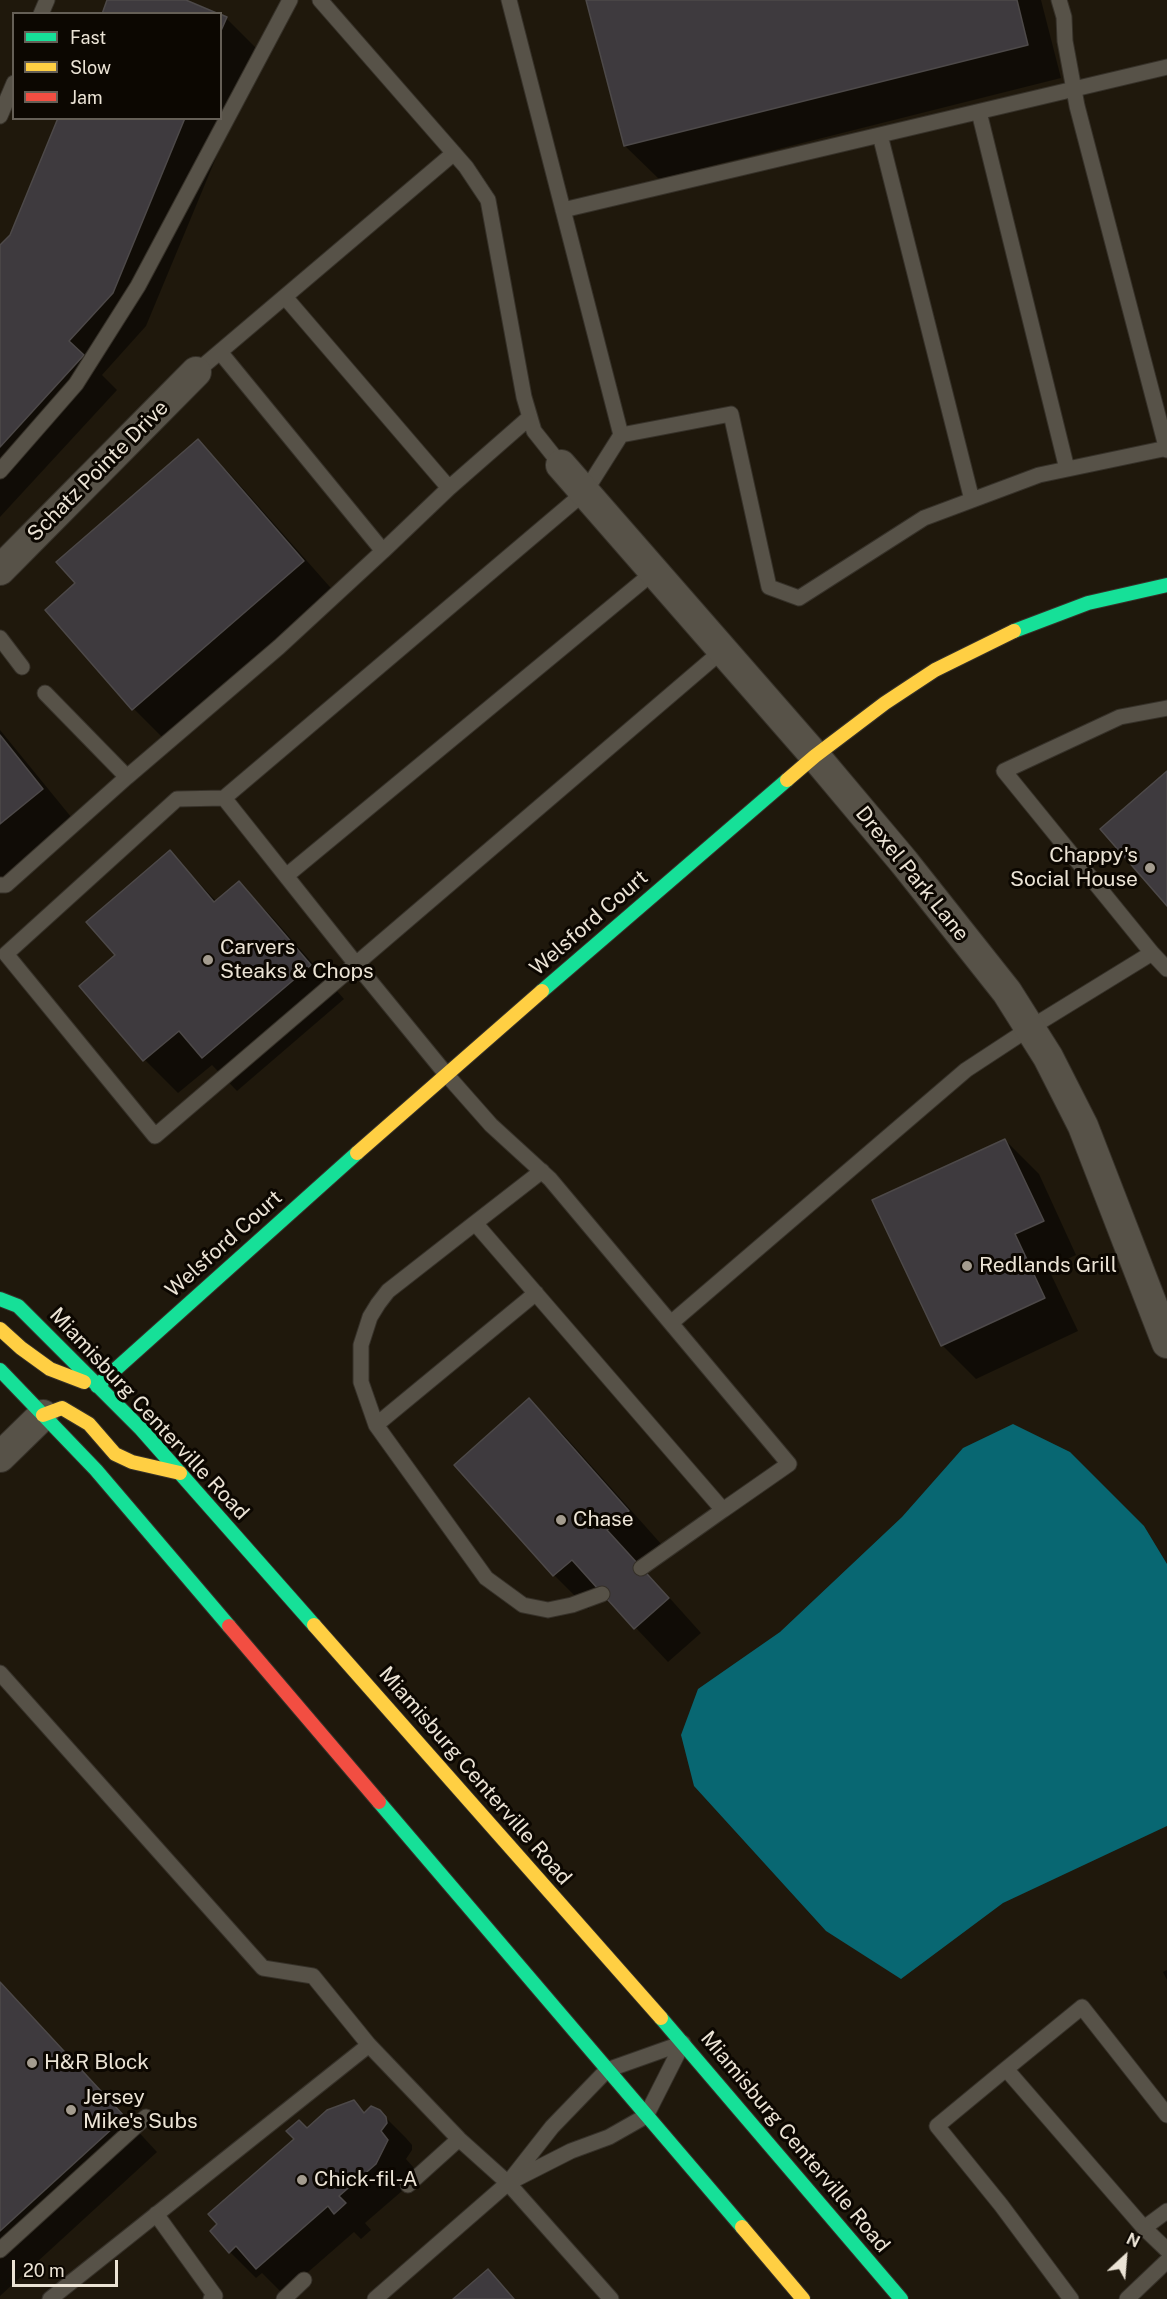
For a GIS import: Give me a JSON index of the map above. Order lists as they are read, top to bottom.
{
  "streets": {
    "main road": ["Welsford Court", "Miamisburg Centerville Road"],
    "street": ["Schatz Pointe Drive", "Drexel Park Lane"]
  },
  "crossings": [
    ["Drexel Park Lane", "Welsford Court"],
    ["Welsford Court", "Miamisburg Centerville Road"]
  ],
  "places": [
    "Chappy's Social House",
    "Carvers Steaks & Chops",
    "Redlands Grill",
    "Chase",
    "H&R Block",
    "Jersey Mike's Subs",
    "Chick-fil-A"
  ],
  "legend": ["Fast", "Slow", "Jam"],
  "scale_bar": "20 m",
  "north": "top right"
}
